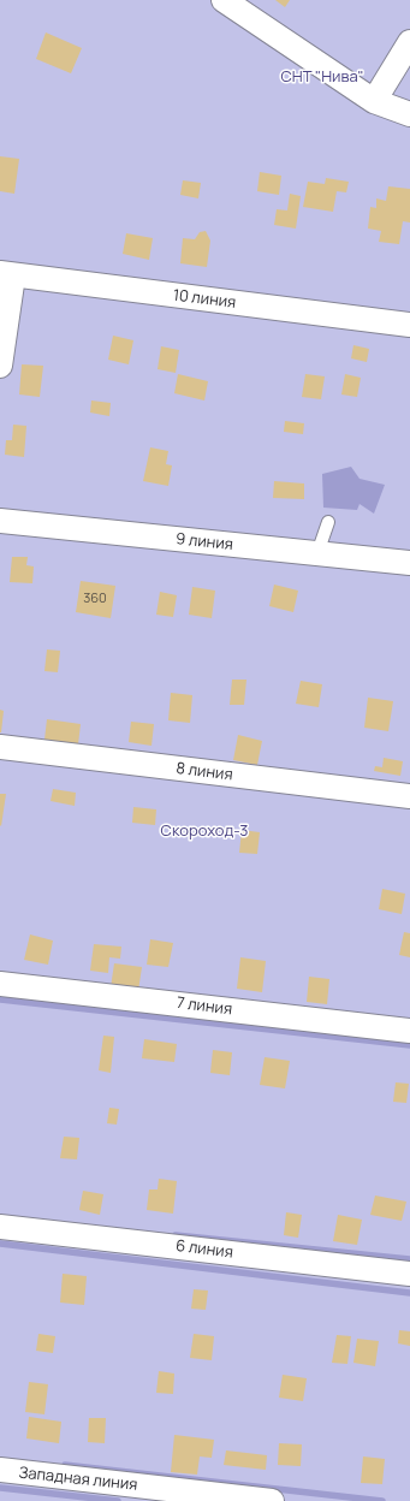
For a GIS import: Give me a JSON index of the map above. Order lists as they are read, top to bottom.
{
  "streets": {
    "street": [
      "10 линия",
      "9 линия",
      "8 линия",
      "7 линия",
      "6 линия",
      "Западная линия"
    ]
  },
  "parks": ["СНТ \"Нива\"", "Скороход-3"],
  "house_numbers": ["360"]
}
